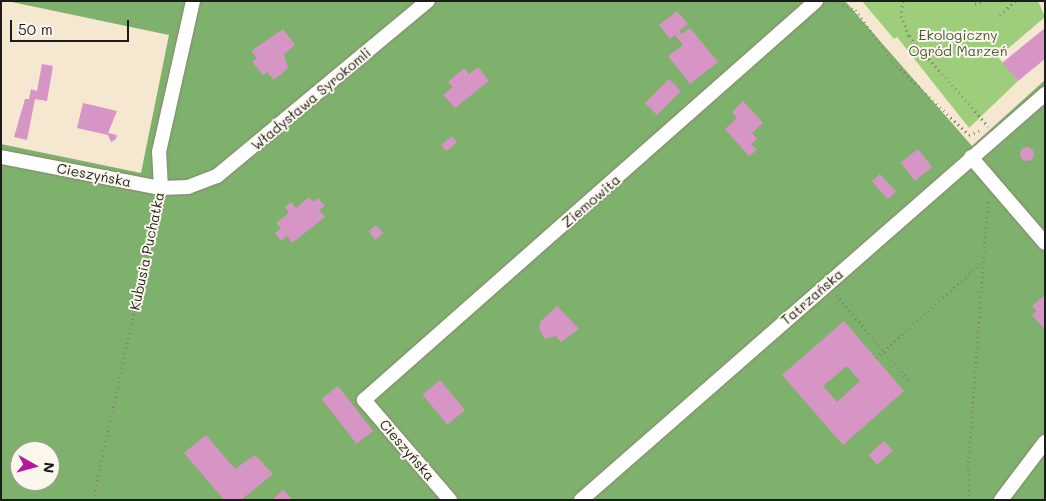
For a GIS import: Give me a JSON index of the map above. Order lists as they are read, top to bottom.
{
  "streets": {
    "street": [
      "Władysława Syrokomli",
      "Cieszyńska",
      "Ziemowita",
      "Kubusia Puchatka",
      "Tatrzańska"
    ]
  },
  "crossings": [
    ["Władysława Syrokomli", "Cieszyńska"],
    ["Cieszyńska", "Ziemowita"],
    ["Cieszyńska", "Kubusia Puchatka"]
  ],
  "parks": ["Ekologiczny Ogród Marzeń"],
  "scale_bar": "50 m",
  "north": "right"
}
